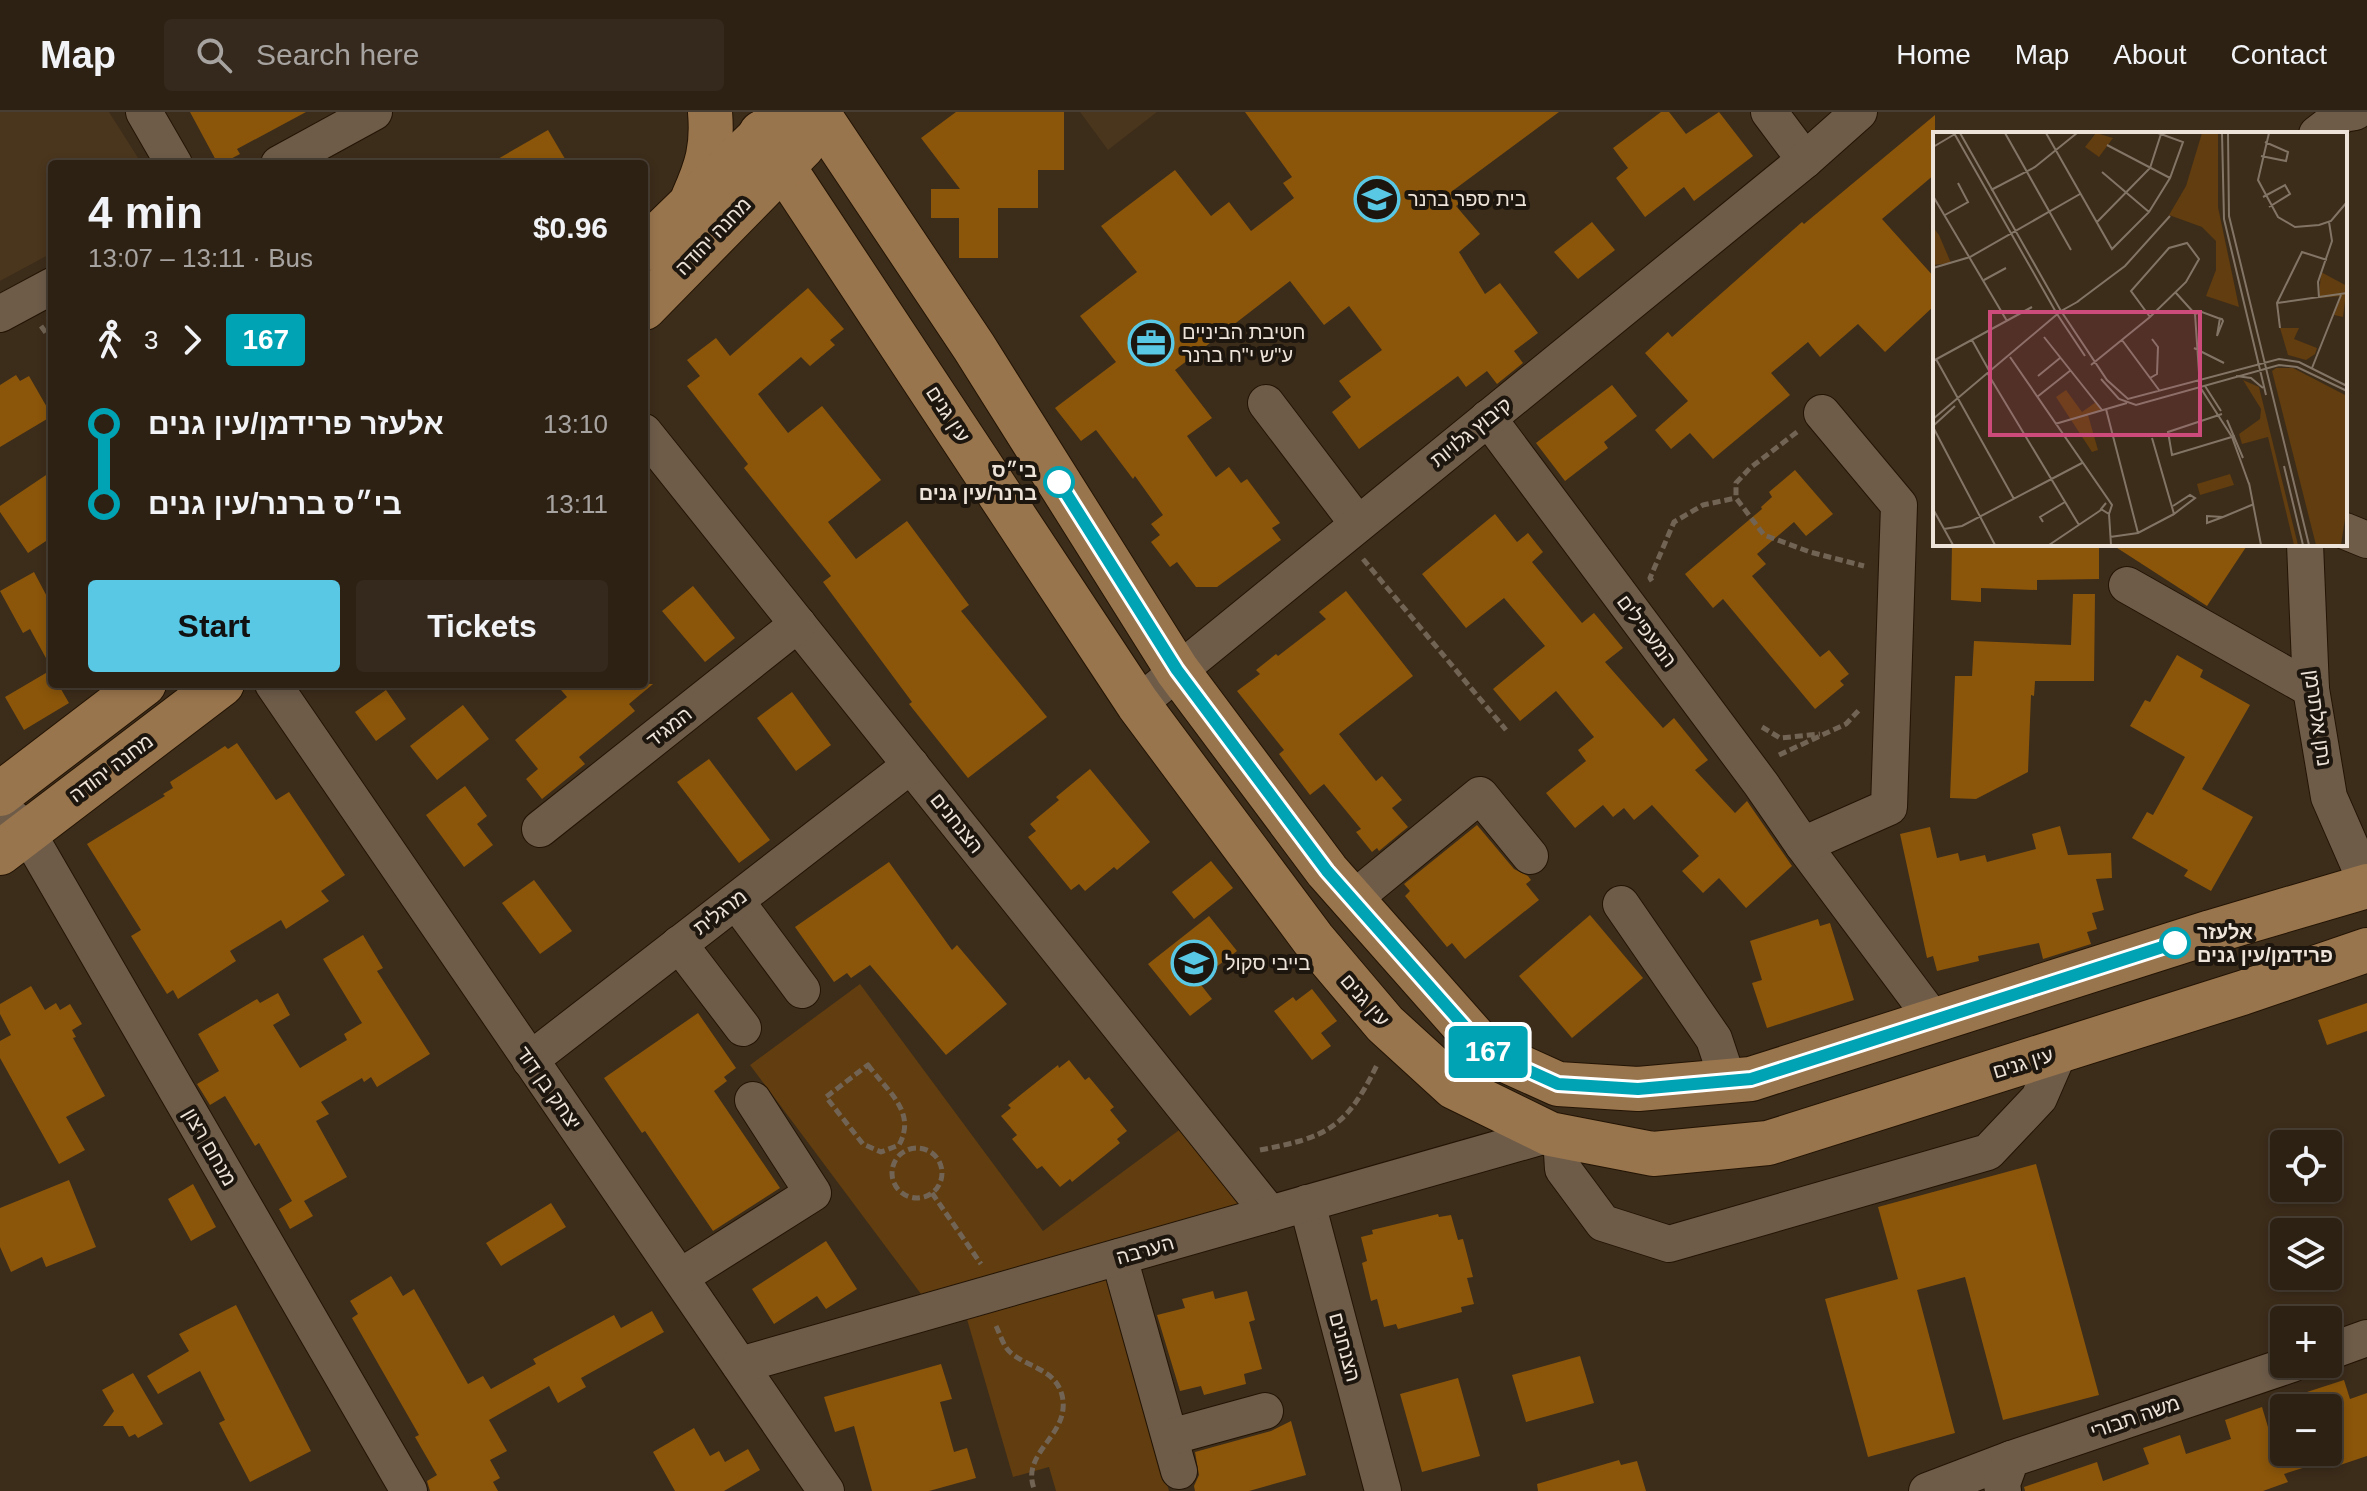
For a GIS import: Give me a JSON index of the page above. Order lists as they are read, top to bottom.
{
  "streets": {
    "main road": ["מחנה יהודה", "עין גנים"],
    "street": [
      "קיבוץ גלויות",
      "המעפילים",
      "נתן אלתרמן",
      "המגיד",
      "הצנחנים",
      "מרגלית",
      "יצחק בן דוד",
      "מנחם רצון",
      "הערבה",
      "משה תבורי"
    ]
  },
  "crossings": [
    ["מחנה יהודה", "עין גנים"],
    ["מחנה יהודה", "מנחם רצון"],
    ["עין גנים", "קיבוץ גלויות"],
    ["עין גנים", "הערבה"],
    ["קיבוץ גלויות", "המעפילים"],
    ["המגיד", "הצנחנים"],
    ["הצנחנים", "מרגלית"],
    ["הצנחנים", "הערבה"],
    ["מרגלית", "יצחק בן דוד"],
    ["יצחק בן דוד", "הערבה"]
  ],
  "places": {
    "school or university": ["בית ספר ברנר", "בייבי סקול"],
    "office": ["חטיבת הביניים ע\"ש י\"ח ברנר"],
    "other": ["בי״ס ברנר/עין גנים", "אלעזר פרידמן/עין גנים"]
  },
  "lines": ["bus line 167"],
  "page": {
    "header": "Map",
    "search": "Search here",
    "nav": [
      "Home",
      "Map",
      "About",
      "Contact"
    ],
    "on_map": "167",
    "heading": ["4 min", "13:07 – 13:11 · Bus", "$0.96"],
    "legs": ["3", "167"],
    "list": [
      {
        "name": "אלעזר פרידמן/עין גנים",
        "value": "13:10"
      },
      {
        "name": "בי״ס ברנר/עין גנים",
        "value": "13:11"
      }
    ],
    "buttons": ["Start", "Tickets"],
    "map_buttons": ["+", "−"]
  }
}
